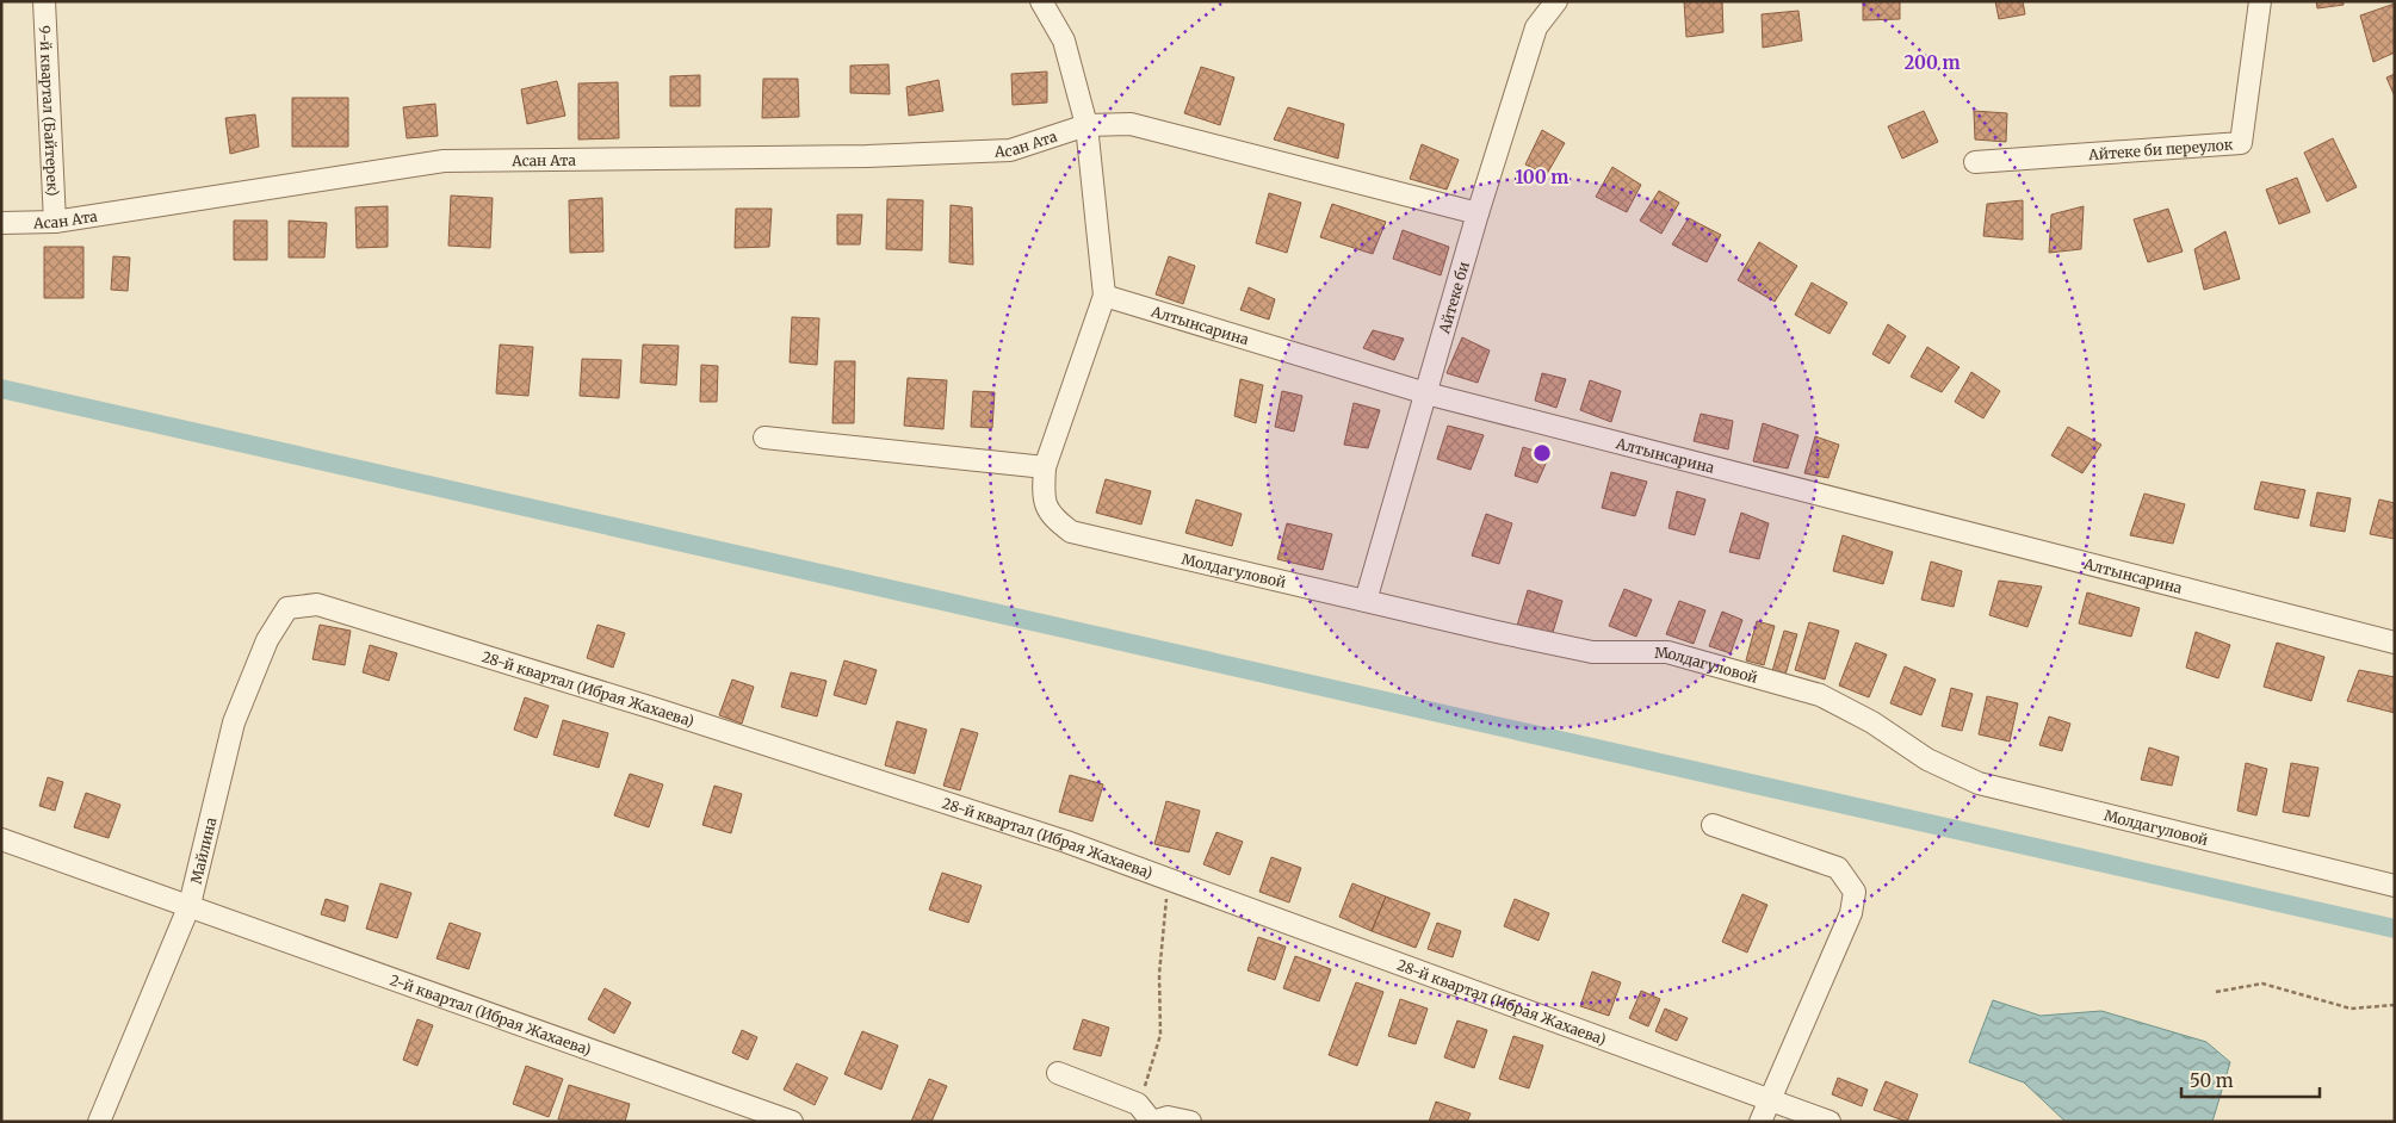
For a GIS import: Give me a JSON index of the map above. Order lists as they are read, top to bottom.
{
  "streets": {
    "street": [
      "9-й квартал (Байтерек)",
      "Асан Ата",
      "Айтеке би переулок",
      "Айтеке би",
      "Алтынсарина",
      "Молдагуловой",
      "28-й квартал (Ибрая Жахаева)",
      "Майлина",
      "2-й квартал (Ибрая Жахаева)"
    ]
  },
  "crossings": [
    ["9-й квартал (Байтерек)", "Асан Ата"],
    ["Айтеке би", "Алтынсарина"],
    ["Айтеке би", "Молдагуловой"],
    ["Алтынсарина", "Молдагуловой"],
    ["28-й квартал (Ибрая Жахаева)", "Майлина"],
    ["Майлина", "2-й квартал (Ибрая Жахаева)"]
  ],
  "scale_bar": "50 m",
  "rings": ["200 m", "100 m"]
}
